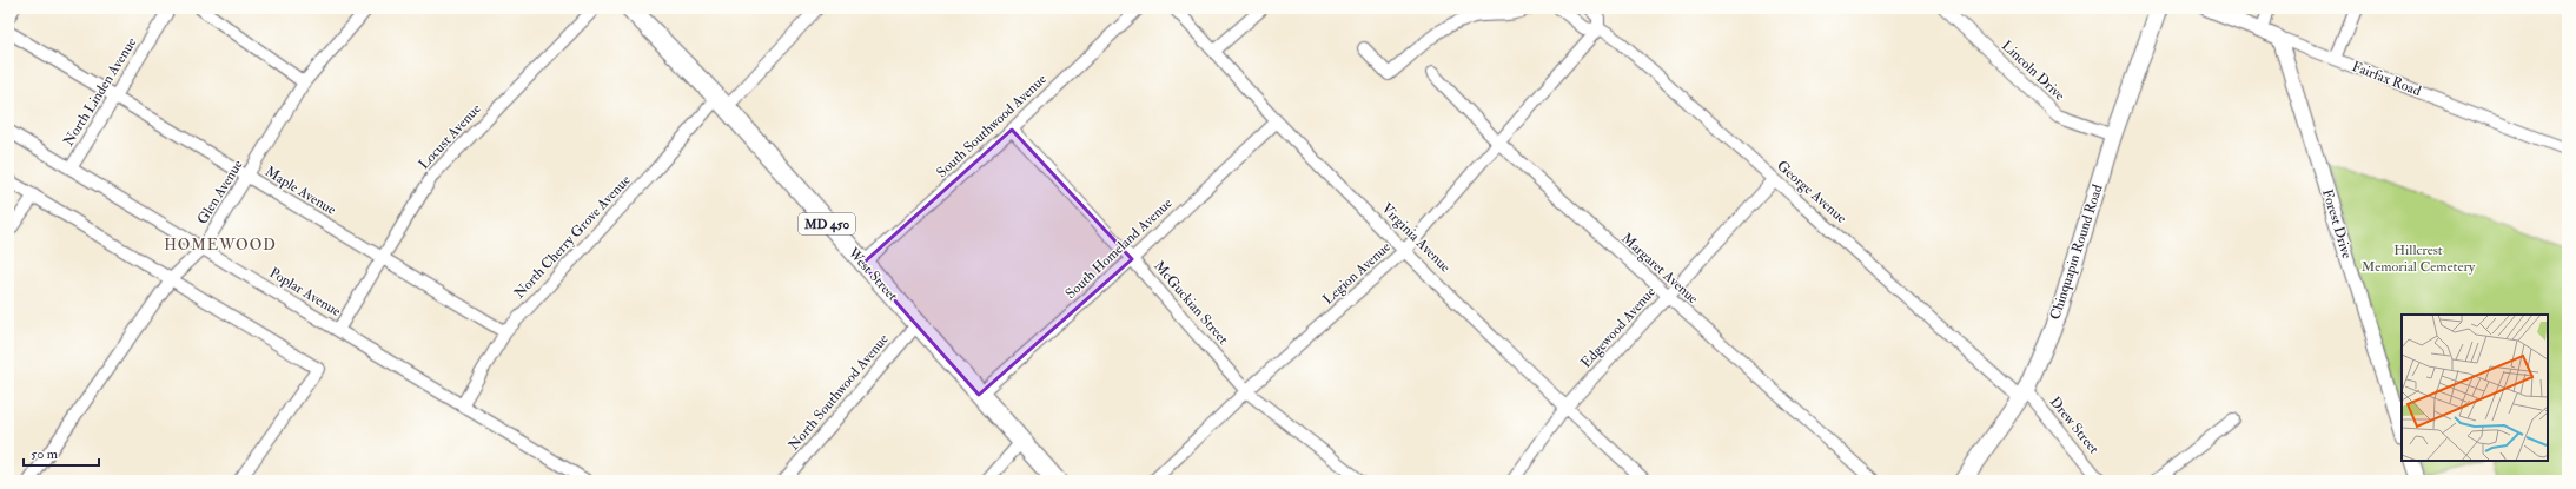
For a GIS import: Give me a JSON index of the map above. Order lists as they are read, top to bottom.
{
  "streets": {
    "main road": ["MD 450", "Chinquapin Round Road", "West Street"],
    "street": [
      "Lincoln Drive",
      "Fairfax Road",
      "North Linden Avenue",
      "South Southwood Avenue",
      "Locust Avenue",
      "Maple Avenue",
      "Glen Avenue",
      "George Avenue",
      "Forest Drive",
      "North Cherry Grove Avenue",
      "Virginia Avenue",
      "South Homeland Avenue",
      "Margaret Avenue",
      "Legion Avenue",
      "Poplar Avenue",
      "McGuckian Street",
      "Edgewood Avenue",
      "North Southwood Avenue",
      "Drew Street"
    ]
  },
  "crossings": [
    ["Lincoln Drive", "Chinquapin Round Road"],
    ["Fairfax Road", "Forest Drive"],
    ["North Linden Avenue", "Maple Avenue"],
    ["North Linden Avenue", "Poplar Avenue"],
    ["South Southwood Avenue", "West Street"],
    ["South Southwood Avenue", "McGuckian Street"],
    ["Locust Avenue", "Maple Avenue"],
    ["Locust Avenue", "Poplar Avenue"],
    ["Maple Avenue", "Glen Avenue"],
    ["Maple Avenue", "North Cherry Grove Avenue"],
    ["Glen Avenue", "Poplar Avenue"],
    ["George Avenue", "Chinquapin Round Road"],
    ["George Avenue", "Legion Avenue"],
    ["George Avenue", "Edgewood Avenue"],
    ["George Avenue", "Drew Street"],
    ["North Cherry Grove Avenue", "West Street"],
    ["North Cherry Grove Avenue", "Poplar Avenue"],
    ["Virginia Avenue", "South Homeland Avenue"],
    ["Virginia Avenue", "Legion Avenue"],
    ["Virginia Avenue", "Edgewood Avenue"],
    ["South Homeland Avenue", "West Street"],
    ["South Homeland Avenue", "McGuckian Street"],
    ["Chinquapin Round Road", "Drew Street"],
    ["Margaret Avenue", "Legion Avenue"],
    ["Margaret Avenue", "Edgewood Avenue"],
    ["Legion Avenue", "McGuckian Street"],
    ["West Street", "North Southwood Avenue"]
  ],
  "districts": ["HOMEWOOD"],
  "parks": ["Hillcrest Memorial Cemetery"],
  "scale_bar": "50 m"
}
